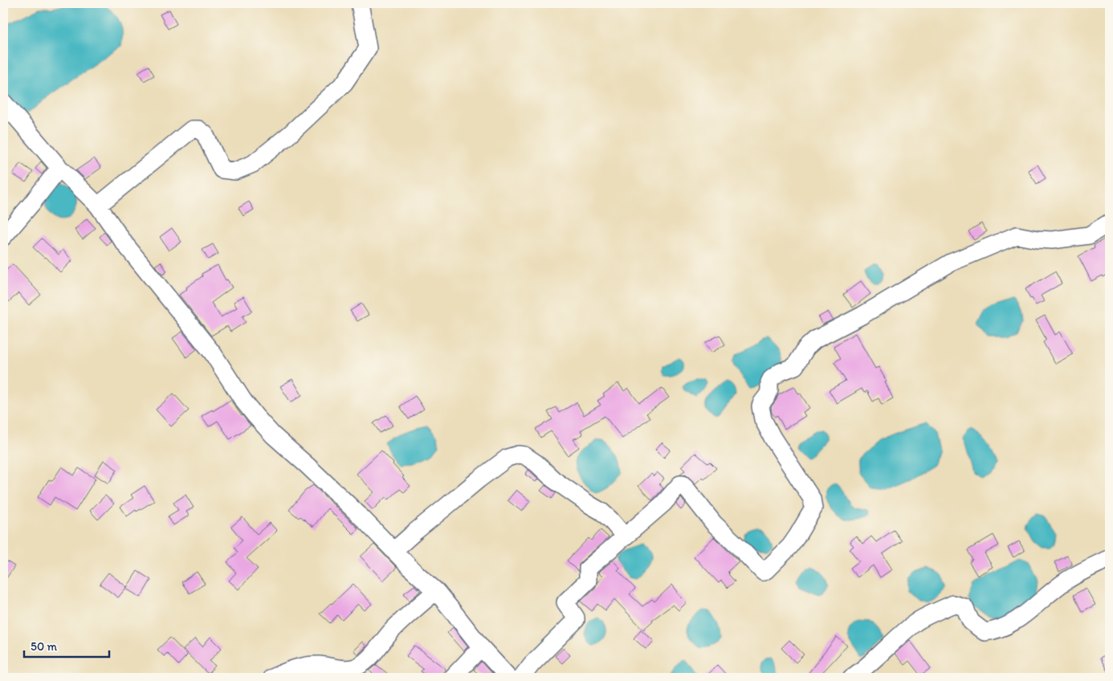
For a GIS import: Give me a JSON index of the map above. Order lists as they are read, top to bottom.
{
  "scale_bar": "50 m"
}
